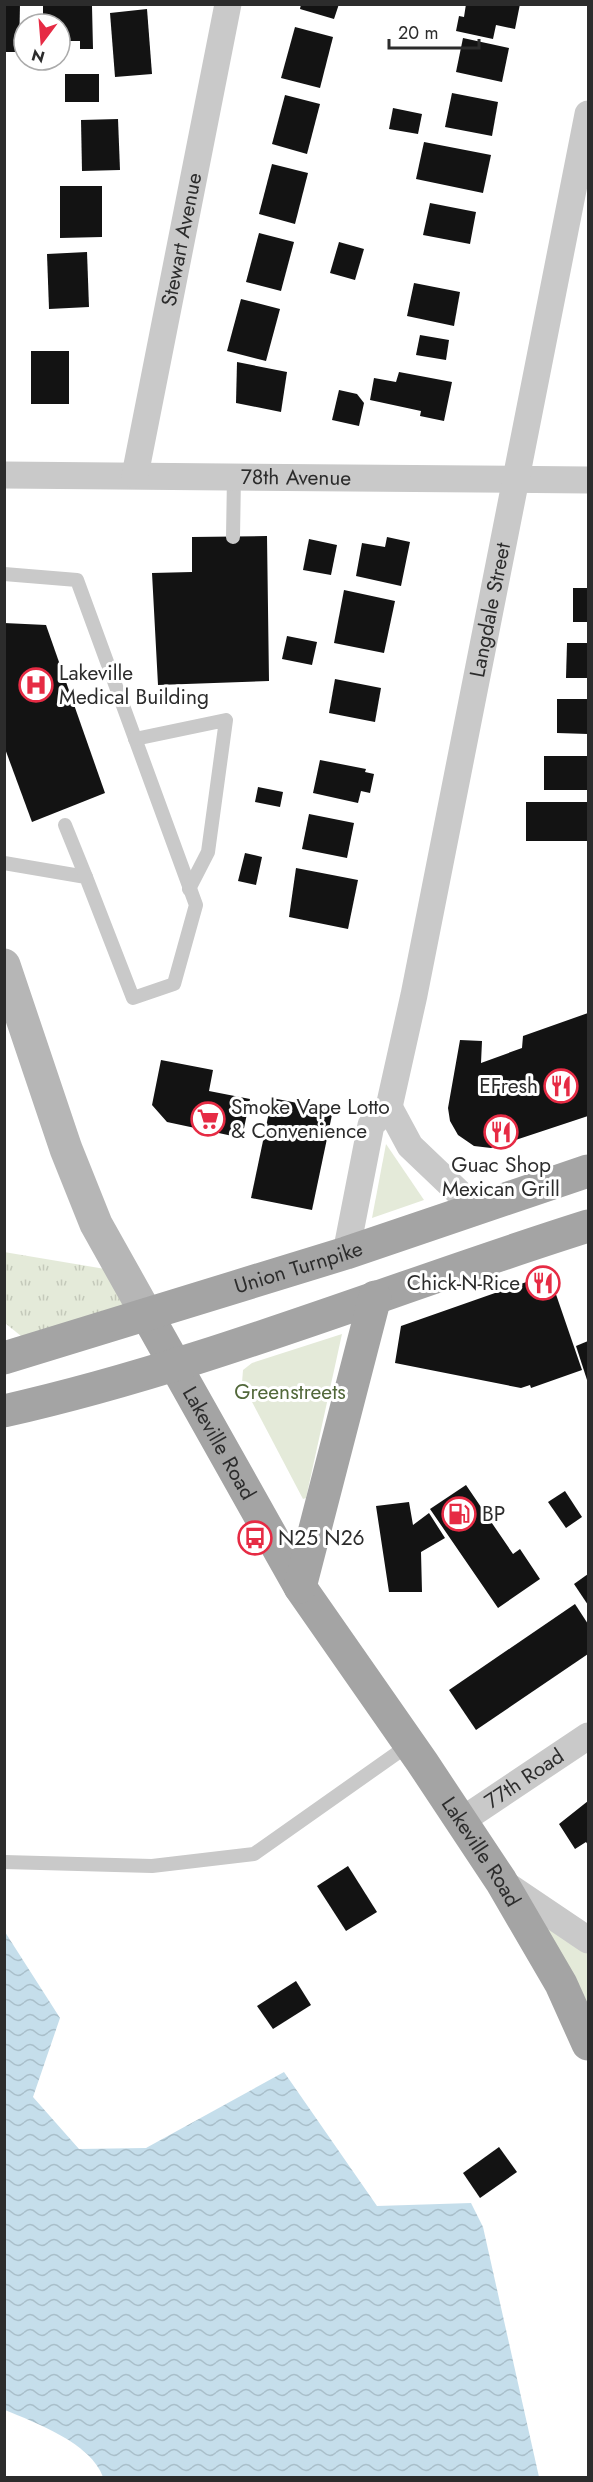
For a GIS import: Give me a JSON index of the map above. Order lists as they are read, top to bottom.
{
  "streets": {
    "main road": ["Union Turnpike", "Lakeville Road"],
    "street": [
      "Stewart Avenue",
      "78th Avenue",
      "Langdale Street",
      "77th Road"
    ]
  },
  "crossings": [
    ["Stewart Avenue", "78th Avenue"],
    ["78th Avenue", "Langdale Street"],
    ["Langdale Street", "Union Turnpike"],
    ["Union Turnpike", "Lakeville Road"],
    ["Lakeville Road", "77th Road"]
  ],
  "parks": ["Greenstreets"],
  "places": {
    "hospital": ["Lakeville Medical Building"],
    "restaurant": ["EFresh", "Guac Shop Mexican Grill", "Chick-N-Rice"],
    "supermarket": ["Smoke Vape Lotto & Convenience"],
    "fuel station": ["BP"],
    "bus stop": ["N25 N26"]
  },
  "scale_bar": "20 m",
  "north": "bottom"
}
